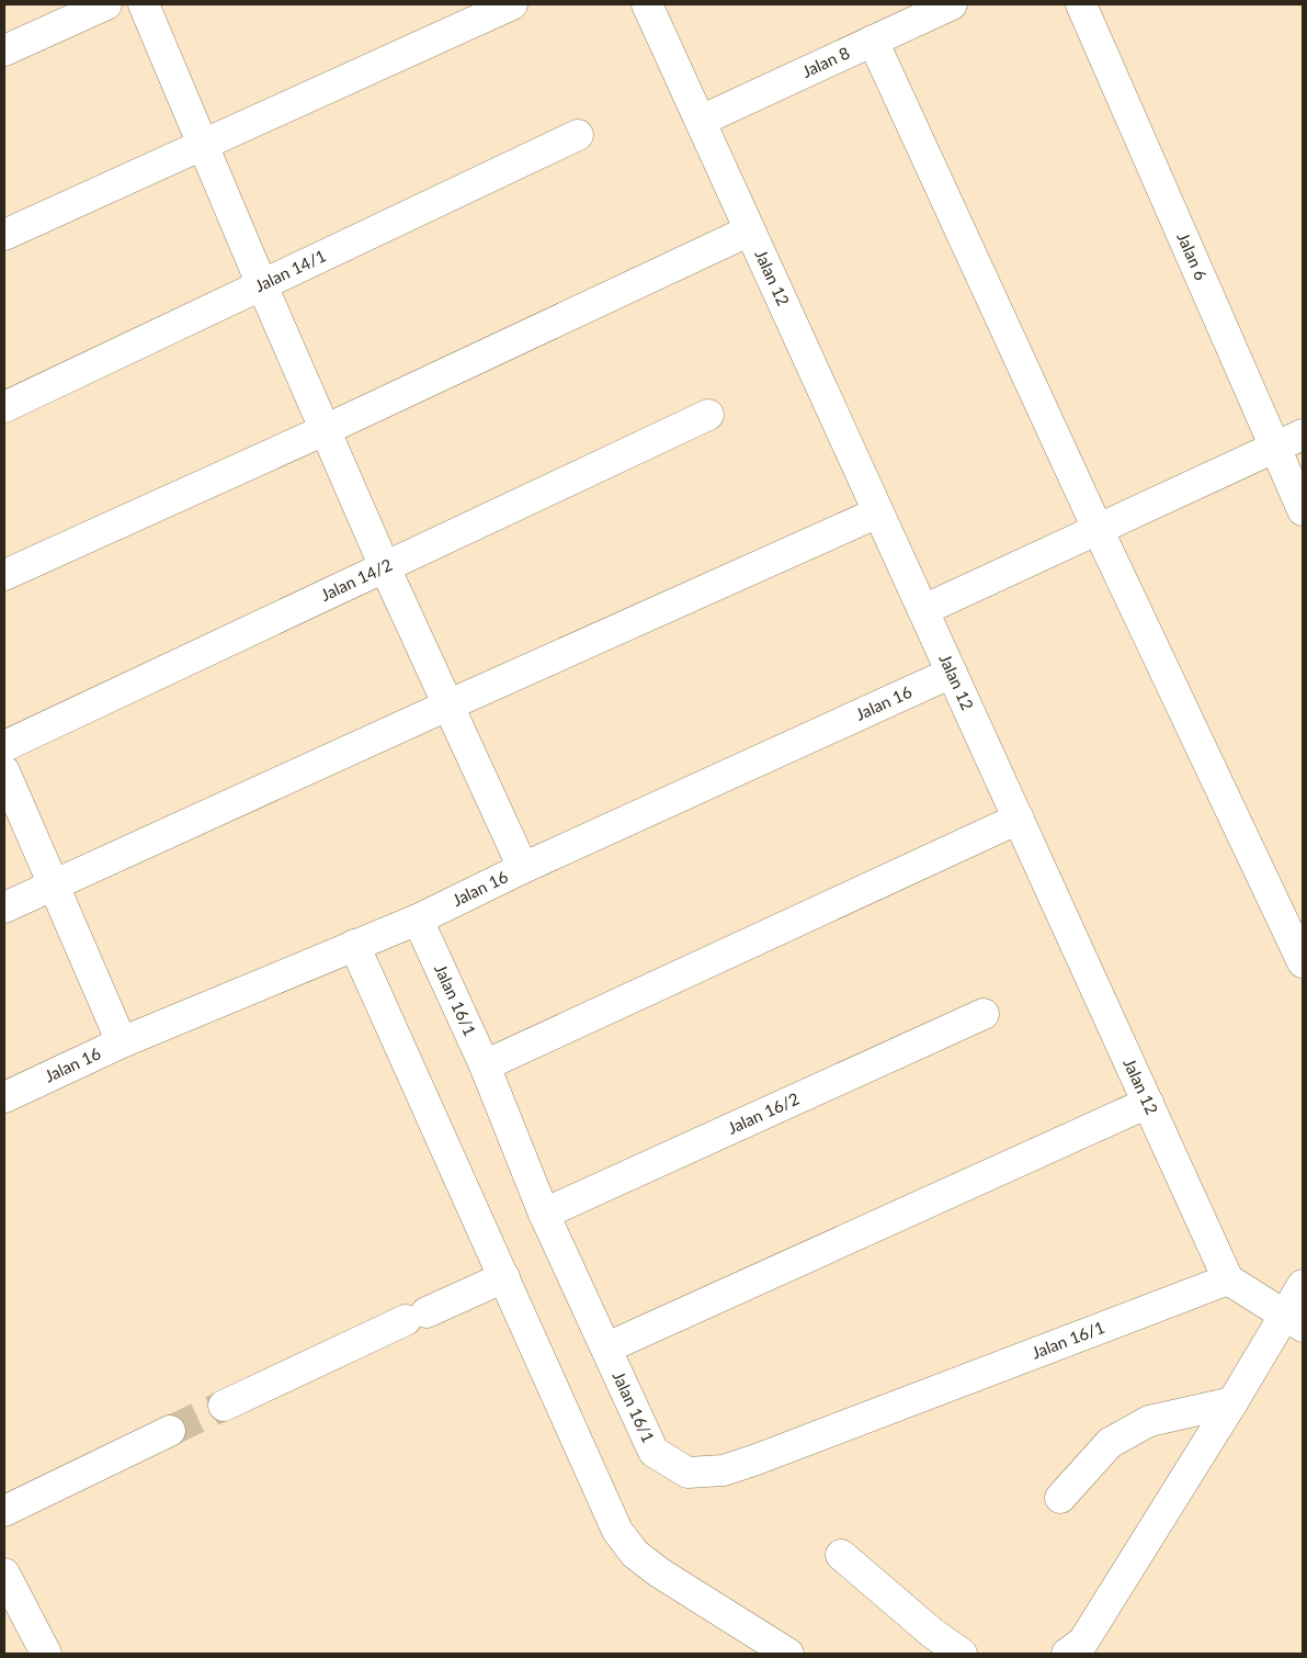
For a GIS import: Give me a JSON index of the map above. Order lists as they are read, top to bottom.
{
  "streets": {
    "street": [
      "Jalan 8",
      "Jalan 6",
      "Jalan 14/1",
      "Jalan 12",
      "Jalan 14/2",
      "Jalan 16",
      "Jalan 16/1",
      "Jalan 16/2"
    ]
  },
  "crossings": [
    ["Jalan 8", "Jalan 12"],
    ["Jalan 12", "Jalan 16"],
    ["Jalan 12", "Jalan 16/1"],
    ["Jalan 16", "Jalan 16/1"],
    ["Jalan 16/1", "Jalan 16/2"]
  ]
}
